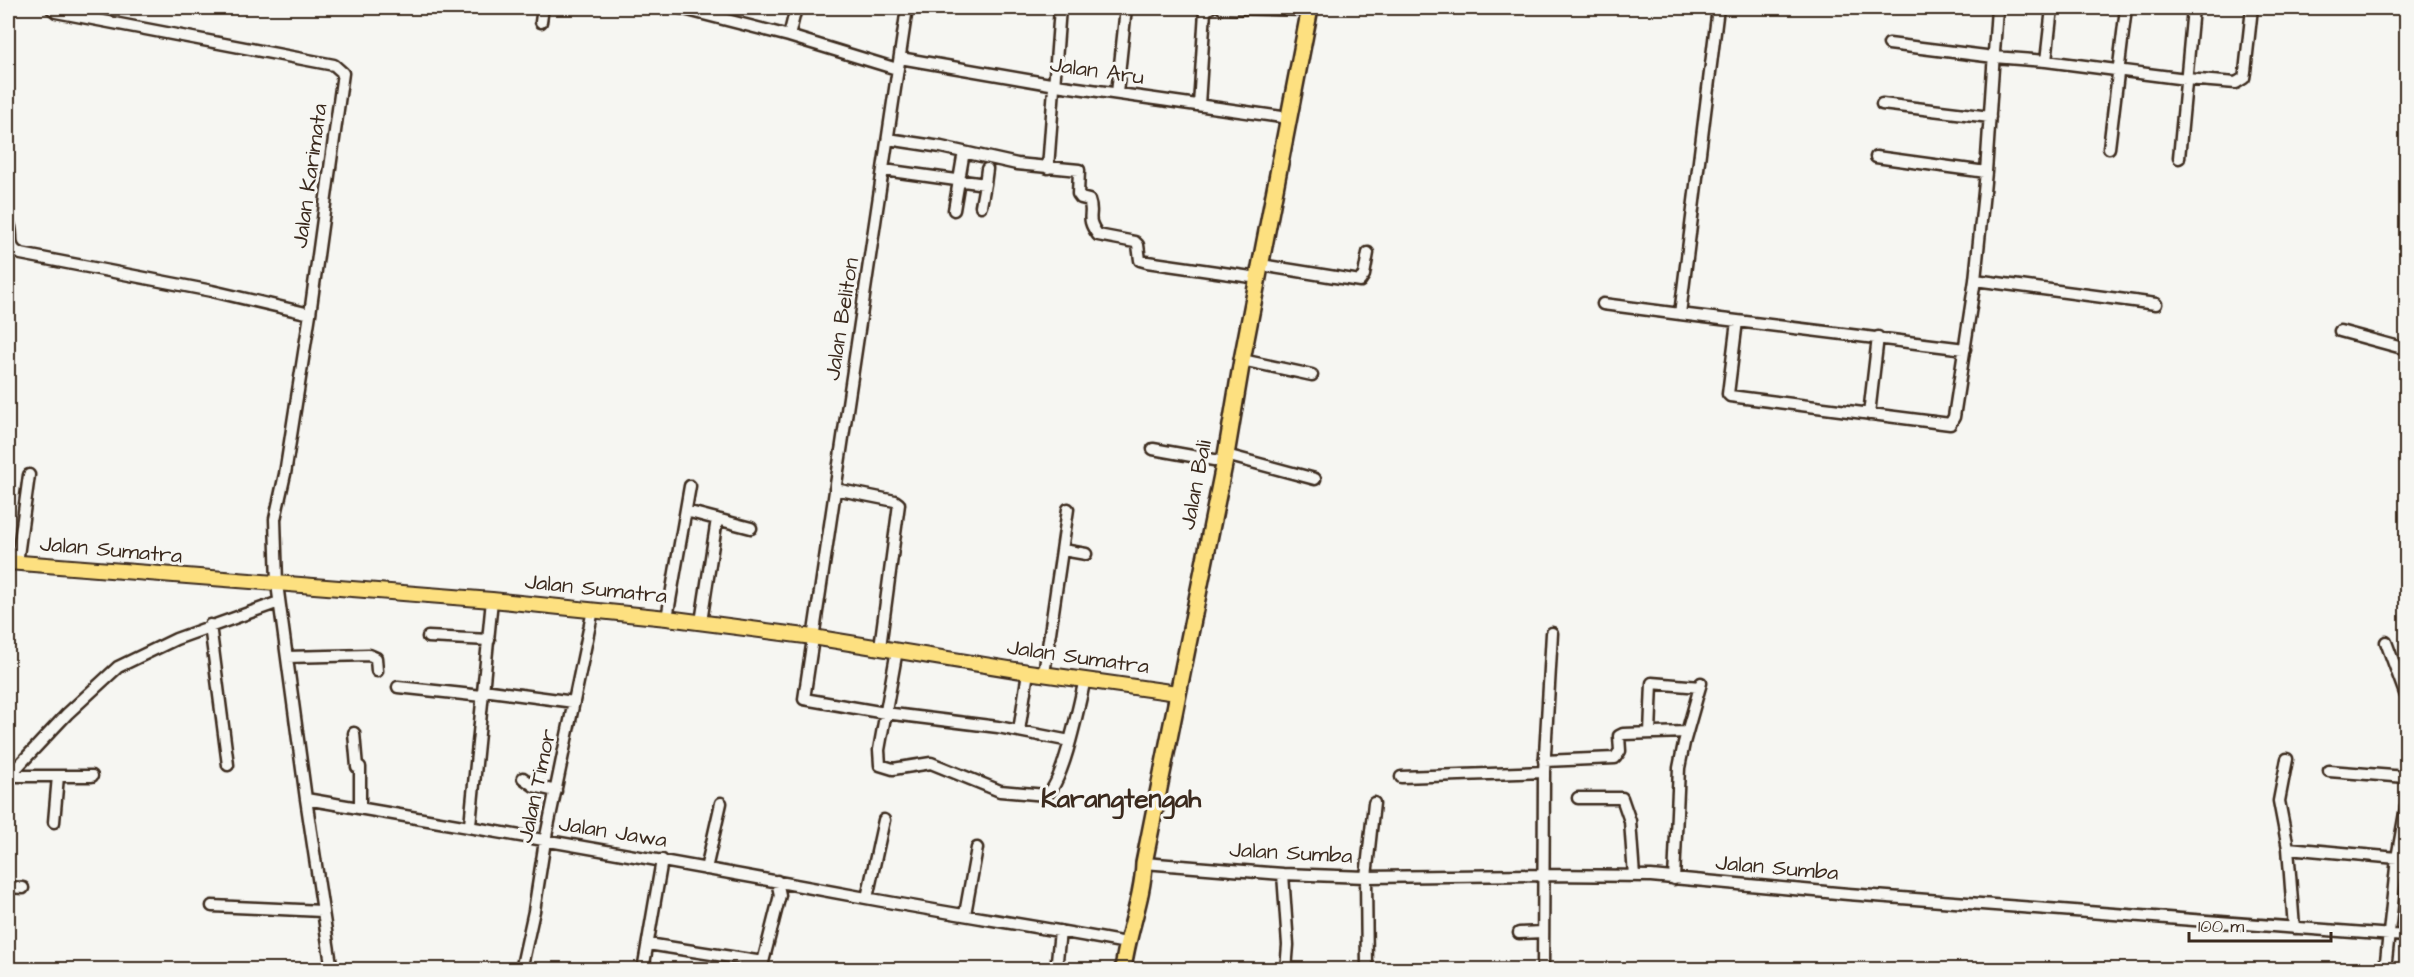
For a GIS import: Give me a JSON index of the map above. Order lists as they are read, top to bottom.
{
  "streets": {
    "highway": ["Jalan Bali"],
    "main road": ["Jalan Sumatra"],
    "street": [
      "Jalan Aru",
      "Jalan Karimata",
      "Jalan Beliton",
      "Jalan Timor",
      "Jalan Jawa",
      "Jalan Sumba"
    ]
  },
  "crossings": [
    ["Jalan Aru", "Jalan Beliton"],
    ["Jalan Aru", "Jalan Bali"],
    ["Jalan Karimata", "Jalan Sumatra"],
    ["Jalan Beliton", "Jalan Sumatra"],
    ["Jalan Bali", "Jalan Sumatra"],
    ["Jalan Bali", "Jalan Jawa"],
    ["Jalan Bali", "Jalan Sumba"],
    ["Jalan Sumatra", "Jalan Timor"],
    ["Jalan Timor", "Jalan Jawa"]
  ],
  "districts": ["Karangtengah"],
  "scale_bar": "100 m"
}
